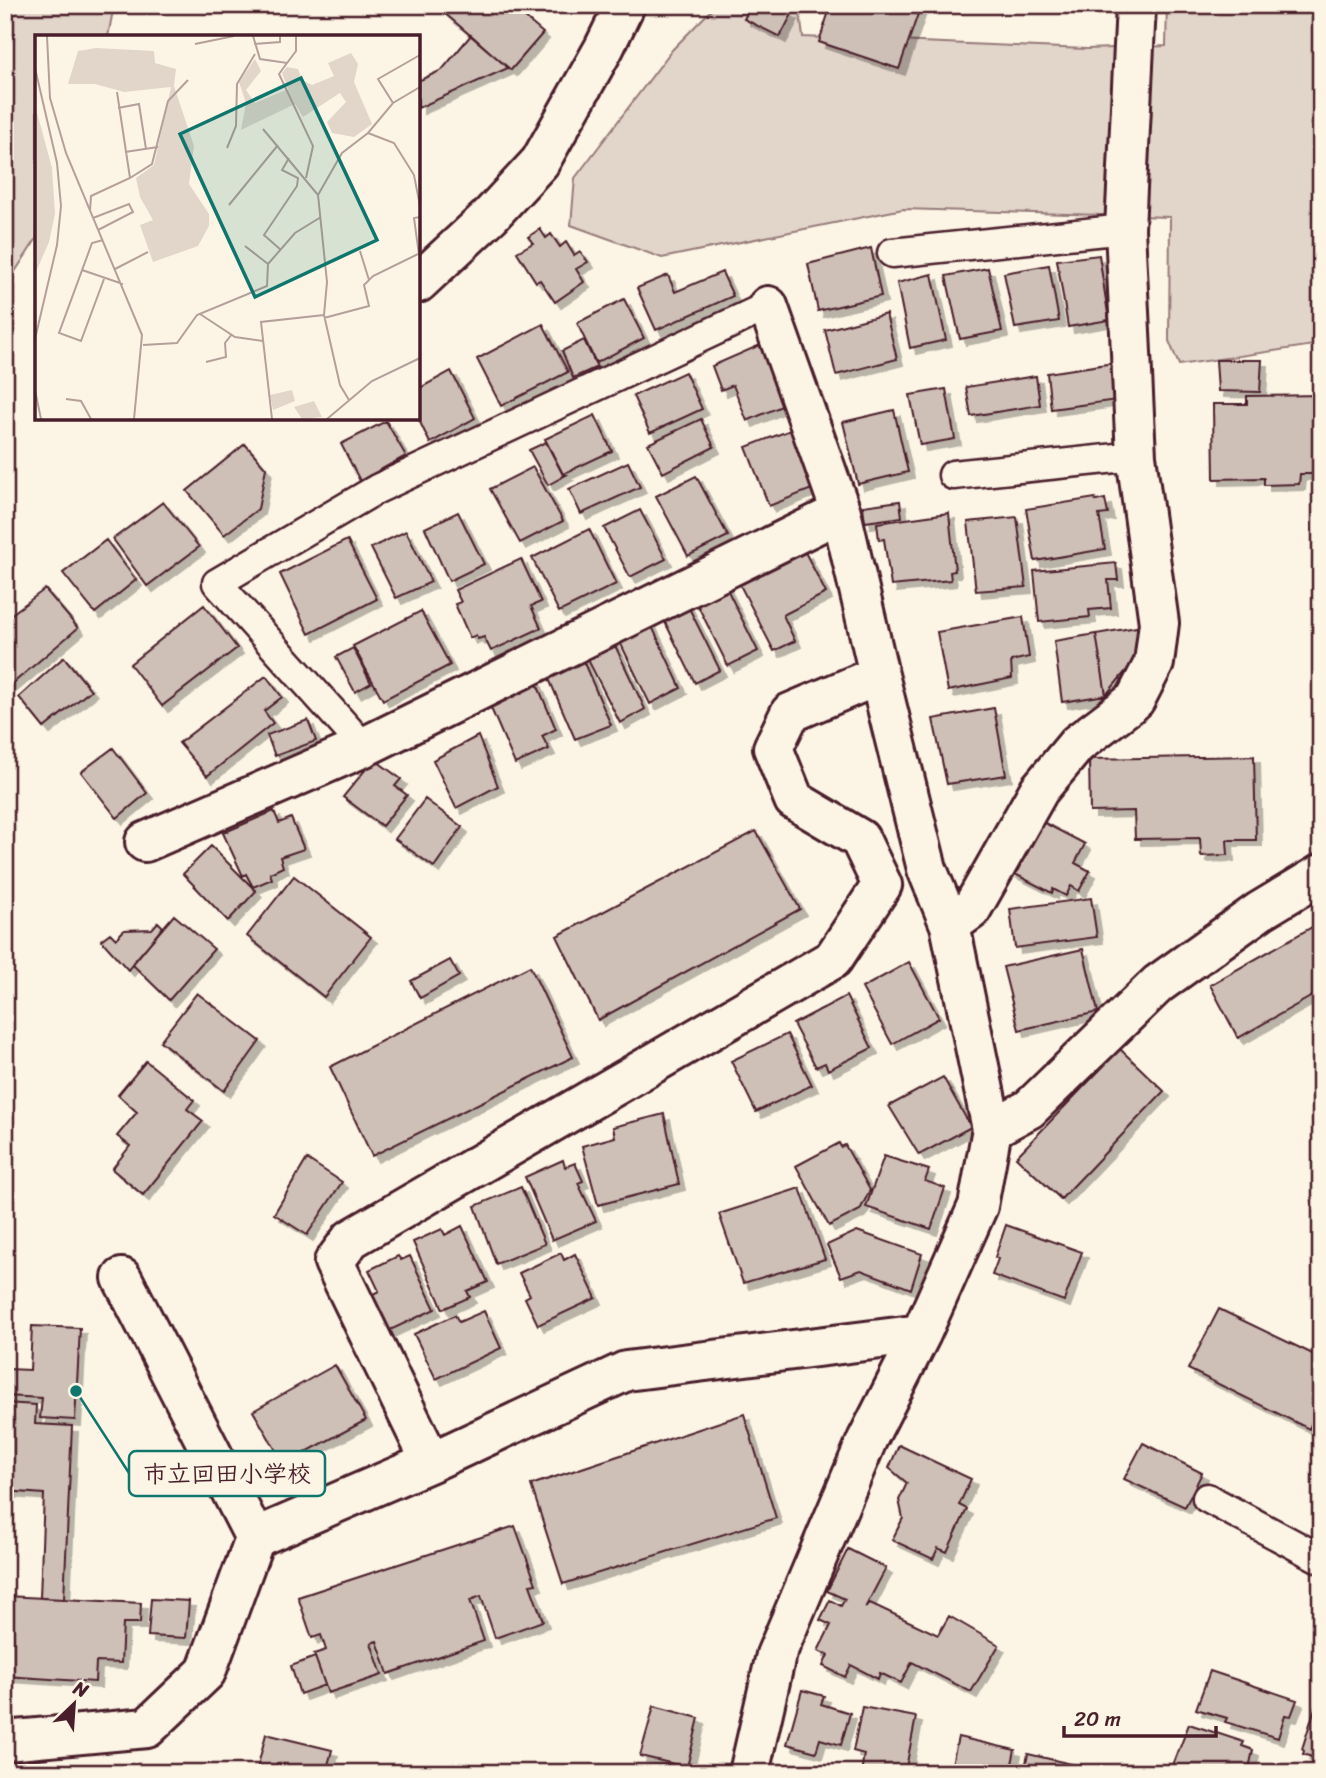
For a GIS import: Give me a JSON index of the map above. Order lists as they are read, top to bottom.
{
  "places": ["市立回田小学校"],
  "scale_bar": "20 m",
  "north": "top right"
}
